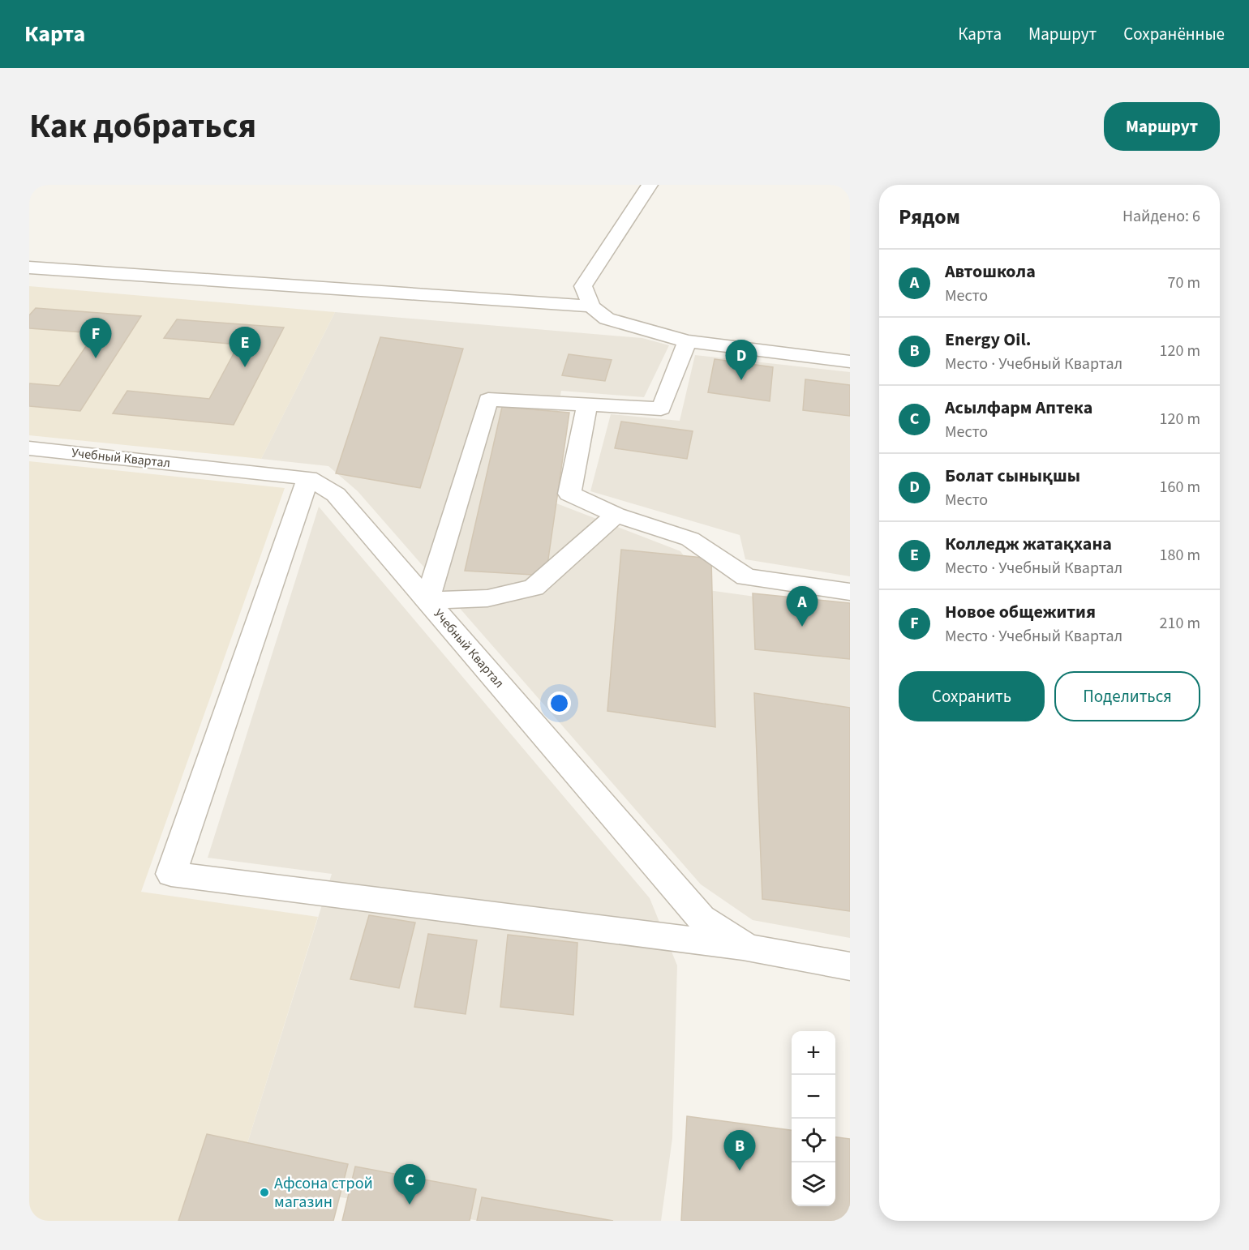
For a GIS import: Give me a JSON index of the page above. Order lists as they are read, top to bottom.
{
  "streets": {
    "street": ["Учебный Квартал"]
  },
  "places": ["Афсона строй магазин"],
  "page": {
    "header": "Карта",
    "nav": ["Карта", "Маршрут", "Сохранённые"],
    "title": "Как добраться",
    "buttons": [
      "Маршрут",
      ["Сохранить", "Поделиться"]
    ],
    "heading": ["Рядом", "Найдено: 6"],
    "list": [
      {
        "mark": "A",
        "name": "Автошкола",
        "note": "Место",
        "value": "70 m"
      },
      {
        "mark": "B",
        "name": "Energy Oil.",
        "note": "Место · Учебный Квартал",
        "value": "120 m"
      },
      {
        "mark": "C",
        "name": "Асылфарм Аптека",
        "note": "Место",
        "value": "120 m"
      },
      {
        "mark": "D",
        "name": "Болат сынықшы",
        "note": "Место",
        "value": "160 m"
      },
      {
        "mark": "E",
        "name": "Колледж жатақхана",
        "note": "Место · Учебный Квартал",
        "value": "180 m"
      },
      {
        "mark": "F",
        "name": "Новое общежития",
        "note": "Место · Учебный Квартал",
        "value": "210 m"
      }
    ],
    "pins": [
      "F",
      "E",
      "D",
      "A",
      "B",
      "C"
    ],
    "map_buttons": ["+", "−"]
  }
}
